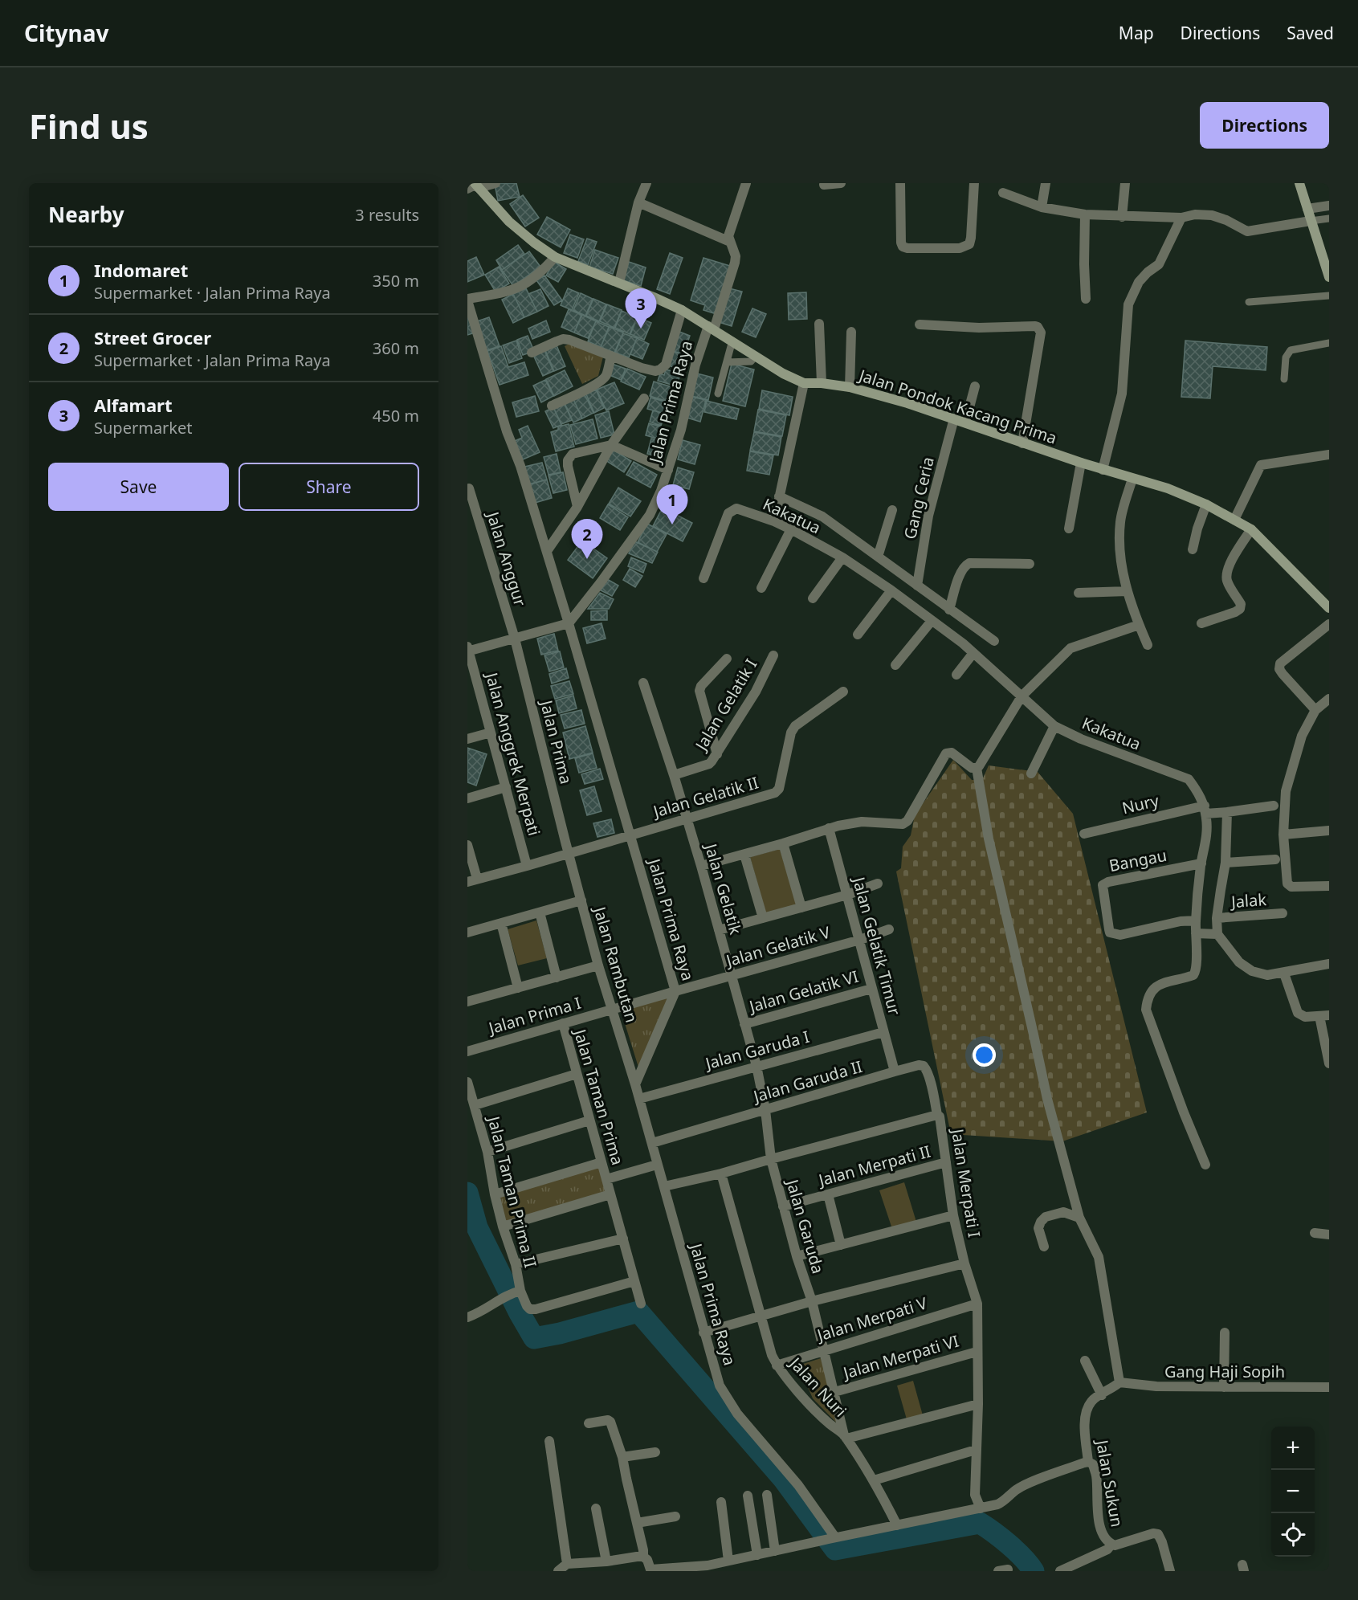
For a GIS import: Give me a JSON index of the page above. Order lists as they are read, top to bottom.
{
  "streets": {
    "street": [
      "Jalan Prima Raya",
      "Jalan Pondok Kacang Prima",
      "Gang Ceria",
      "Kakatua",
      "Jalan Anggur",
      "Jalan Gelatik I",
      "Jalan Prima",
      "Jalan Anggrek Merpati",
      "Jalan Gelatik II",
      "Nury",
      "Bangau",
      "Jalan Gelatik",
      "Jalak",
      "Jalan Gelatik V",
      "Jalan Gelatik Timur",
      "Jalan Rambutan",
      "Jalan Gelatik VI",
      "Jalan Prima I",
      "Jalan Garuda I",
      "Jalan Garuda II",
      "Jalan Taman Prima",
      "Jalan Merpati II",
      "Jalan Merpati I",
      "Jalan Taman Prima II",
      "Jalan Garuda",
      "Jalan Merpati V",
      "Jalan Merpati VI",
      "Gang Haji Sopih",
      "Jalan Nuri",
      "Jalan Sukun"
    ]
  },
  "crossings": [
    ["Jalan Prima Raya", "Jalan Pondok Kacang Prima"],
    ["Jalan Prima Raya", "Jalan Gelatik II"],
    ["Jalan Prima Raya", "Jalan Gelatik V"],
    ["Jalan Prima Raya", "Jalan Rambutan"],
    ["Jalan Prima Raya", "Jalan Garuda I"],
    ["Jalan Prima Raya", "Jalan Garuda II"],
    ["Jalan Prima Raya", "Jalan Taman Prima"],
    ["Jalan Prima Raya", "Jalan Merpati I"],
    ["Jalan Pondok Kacang Prima", "Gang Ceria"],
    ["Kakatua", "Nury"],
    ["Kakatua", "Bangau"],
    ["Jalan Anggur", "Jalan Prima"],
    ["Jalan Gelatik I", "Jalan Gelatik"],
    ["Jalan Prima", "Jalan Gelatik II"],
    ["Jalan Prima", "Jalan Rambutan"],
    ["Jalan Anggrek Merpati", "Jalan Gelatik II"],
    ["Jalan Gelatik II", "Jalan Gelatik"],
    ["Jalan Gelatik II", "Jalan Rambutan"],
    ["Jalan Gelatik", "Jalan Gelatik V"],
    ["Jalan Gelatik", "Jalan Gelatik VI"],
    ["Jalan Gelatik", "Jalan Garuda"],
    ["Jalan Gelatik V", "Jalan Gelatik Timur"],
    ["Jalan Gelatik V", "Jalan Rambutan"],
    ["Jalan Gelatik V", "Jalan Prima I"],
    ["Jalan Gelatik Timur", "Jalan Gelatik VI"],
    ["Jalan Gelatik Timur", "Jalan Garuda I"],
    ["Jalan Gelatik Timur", "Jalan Garuda II"],
    ["Jalan Rambutan", "Jalan Prima I"],
    ["Jalan Gelatik VI", "Jalan Garuda"],
    ["Jalan Prima I", "Jalan Taman Prima"],
    ["Jalan Garuda I", "Jalan Garuda"],
    ["Jalan Garuda II", "Jalan Merpati I"],
    ["Jalan Garuda II", "Jalan Garuda"],
    ["Jalan Taman Prima", "Jalan Taman Prima II"],
    ["Jalan Merpati II", "Jalan Merpati I"],
    ["Jalan Merpati II", "Jalan Garuda"],
    ["Jalan Merpati I", "Jalan Garuda"],
    ["Jalan Merpati I", "Jalan Merpati V"],
    ["Jalan Merpati I", "Jalan Merpati VI"],
    ["Jalan Merpati I", "Jalan Nuri"],
    ["Jalan Garuda", "Jalan Merpati V"],
    ["Jalan Garuda", "Jalan Merpati VI"],
    ["Jalan Garuda", "Jalan Nuri"],
    ["Jalan Merpati V", "Jalan Nuri"],
    ["Gang Haji Sopih", "Jalan Sukun"]
  ],
  "page": {
    "header": "Citynav",
    "nav": ["Map", "Directions", "Saved"],
    "buttons": [
      "Directions",
      ["Save", "Share"]
    ],
    "title": "Find us",
    "heading": ["Nearby", "3 results"],
    "list": [
      {
        "mark": "1",
        "name": "Indomaret",
        "note": "Supermarket · Jalan Prima Raya",
        "value": "350 m"
      },
      {
        "mark": "2",
        "name": "Street Grocer",
        "note": "Supermarket · Jalan Prima Raya",
        "value": "360 m"
      },
      {
        "mark": "3",
        "name": "Alfamart",
        "note": "Supermarket",
        "value": "450 m"
      }
    ],
    "pins": ["3", "1", "2"],
    "map_buttons": ["+", "−"]
  }
}
